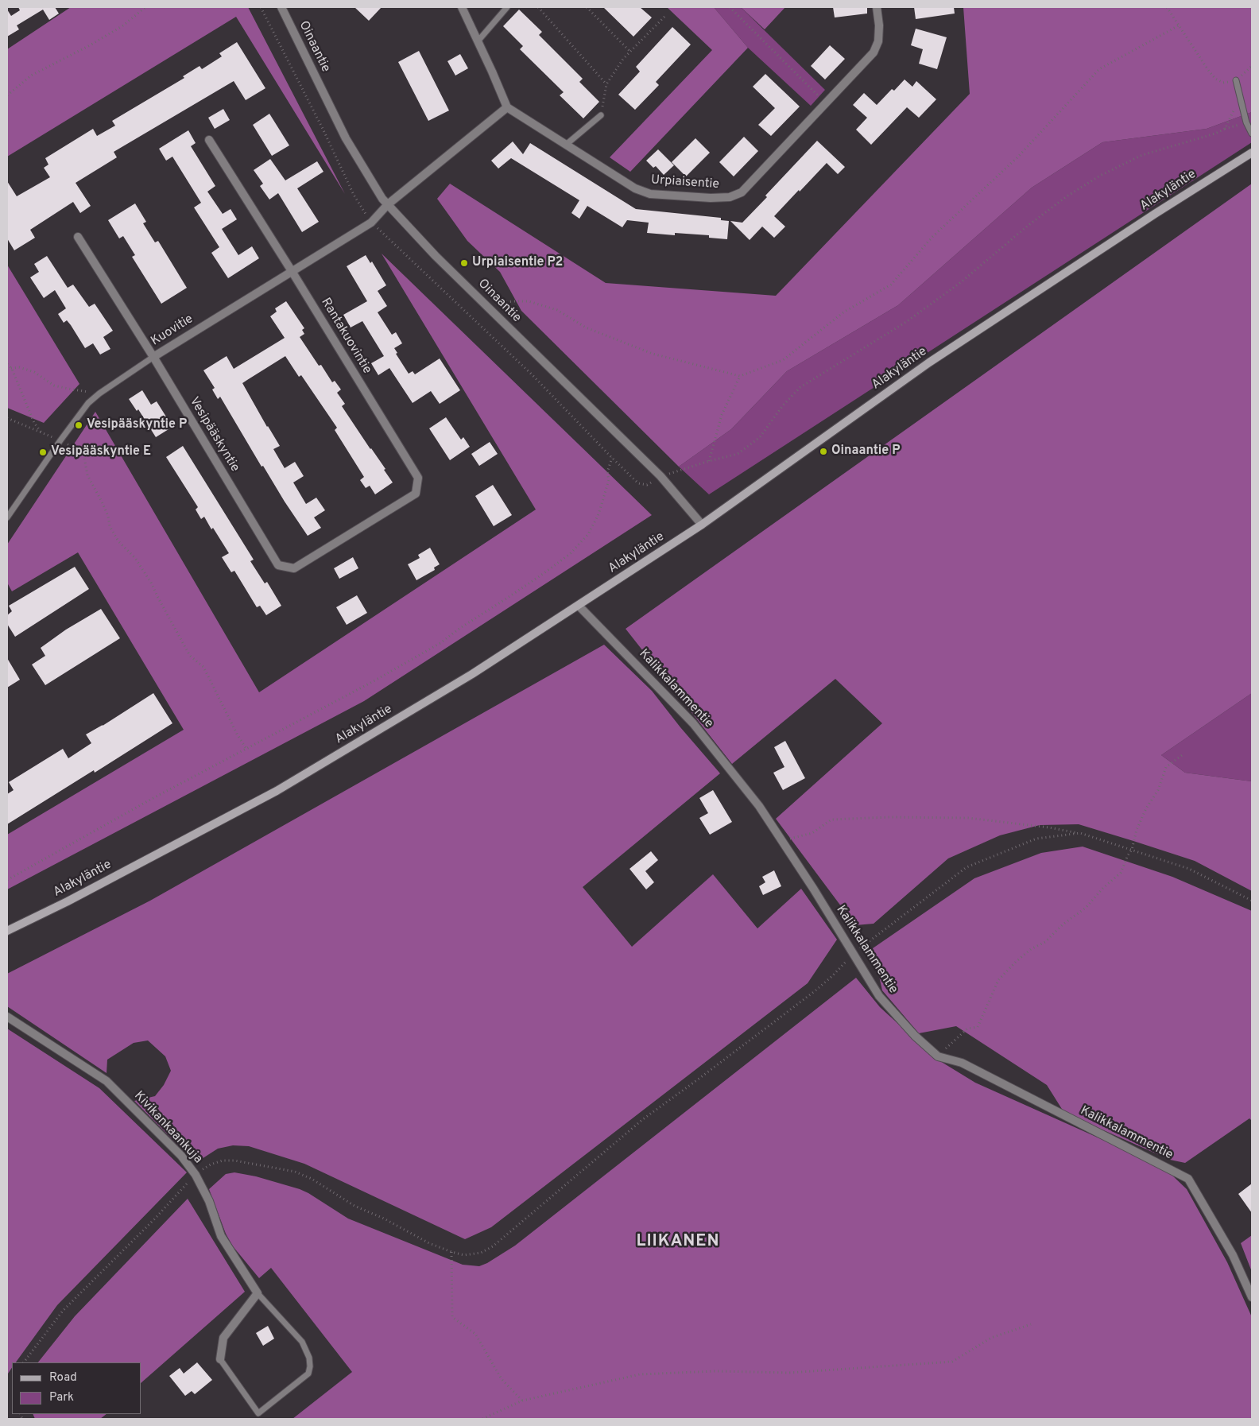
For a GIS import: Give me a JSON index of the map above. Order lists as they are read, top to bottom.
{
  "streets": {
    "main road": ["Alakyläntie"],
    "street": [
      "Oinaantie",
      "Urpiaisentie",
      "Kuovitie",
      "Rantakuovintie",
      "Vesipääskyntie",
      "Kalikkalammentie",
      "Kivikankaankuja"
    ]
  },
  "crossings": [
    ["Oinaantie", "Alakyläntie"],
    ["Oinaantie", "Kuovitie"],
    ["Alakyläntie", "Kalikkalammentie"],
    ["Kuovitie", "Rantakuovintie"],
    ["Kuovitie", "Vesipääskyntie"],
    ["Rantakuovintie", "Vesipääskyntie"]
  ],
  "districts": ["LIIKANEN"],
  "places": [
    "Urpiaisentie P2",
    "Vesipääskyntie P",
    "Oinaantie P",
    "Vesipääskyntie E"
  ],
  "legend": ["Road", "Park"]
}
